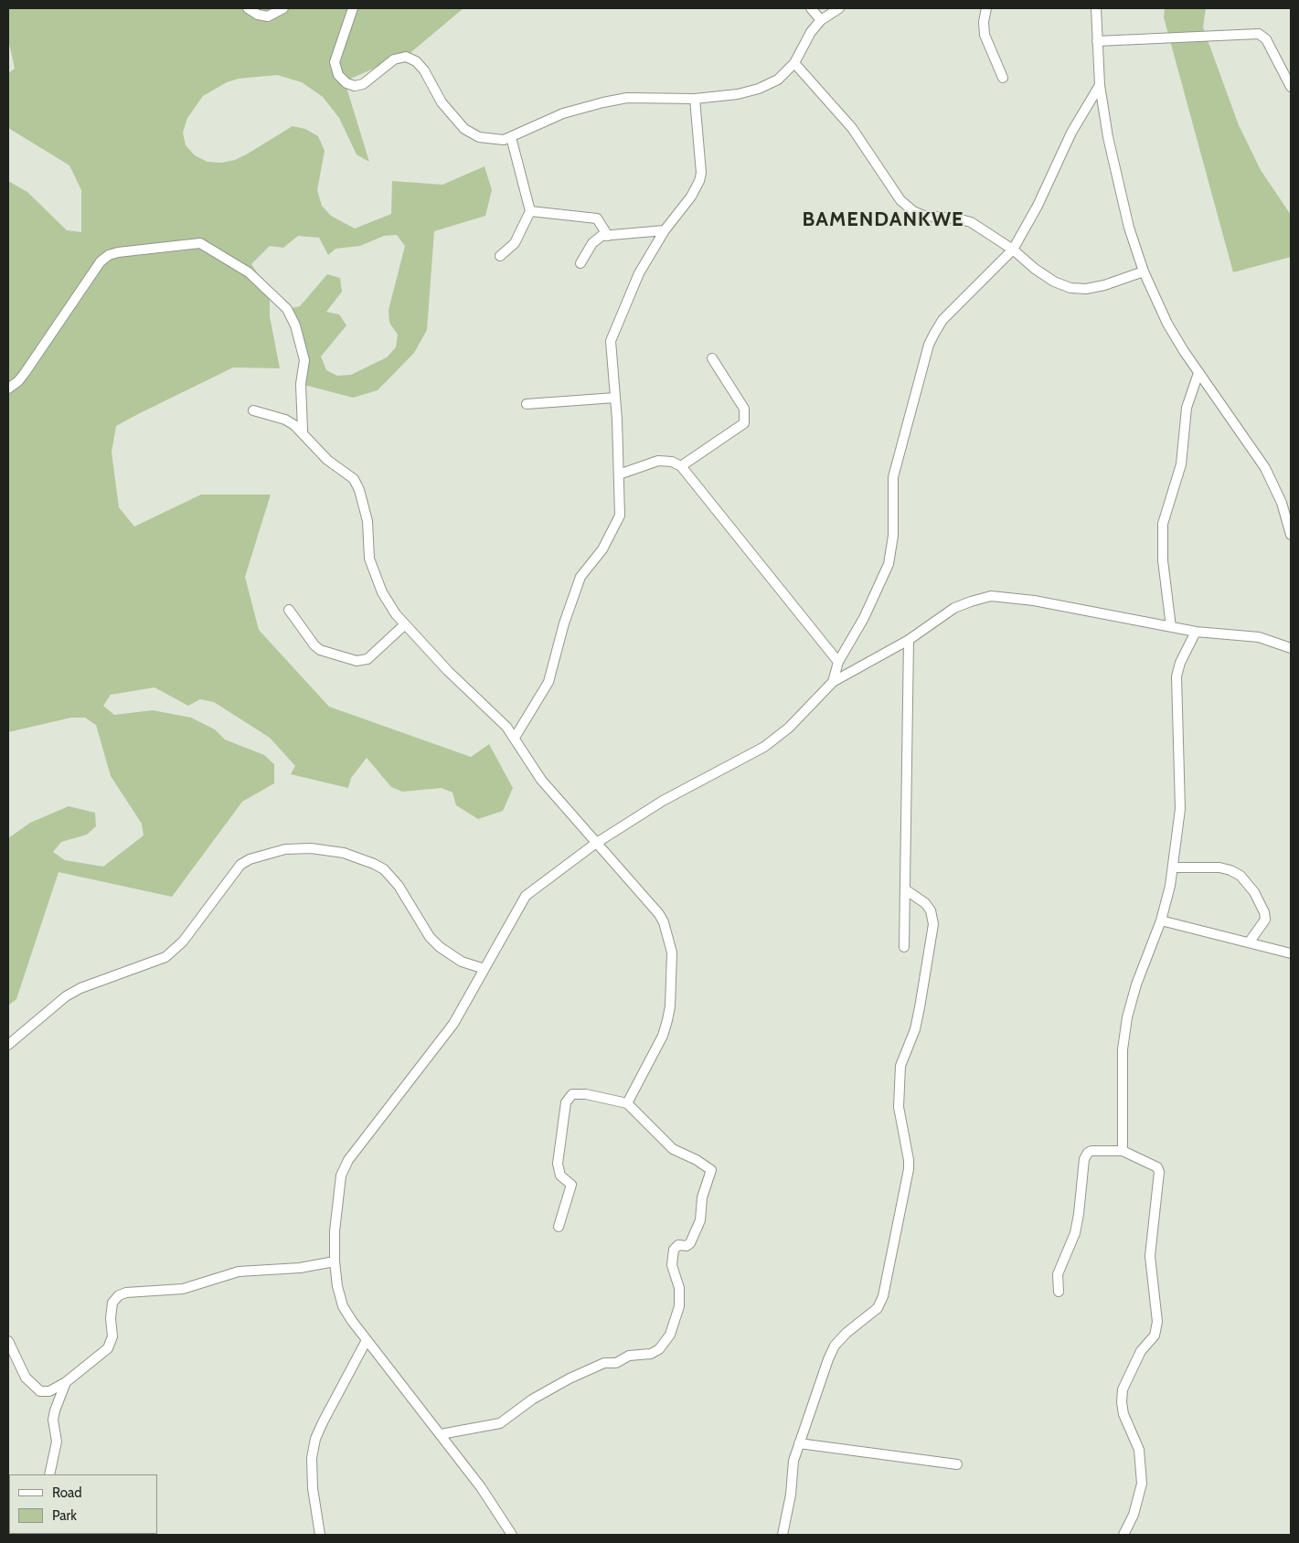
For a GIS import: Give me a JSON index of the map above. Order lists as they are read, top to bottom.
{
  "districts": ["BAMENDANKWE"],
  "legend": ["Road", "Park"]
}
